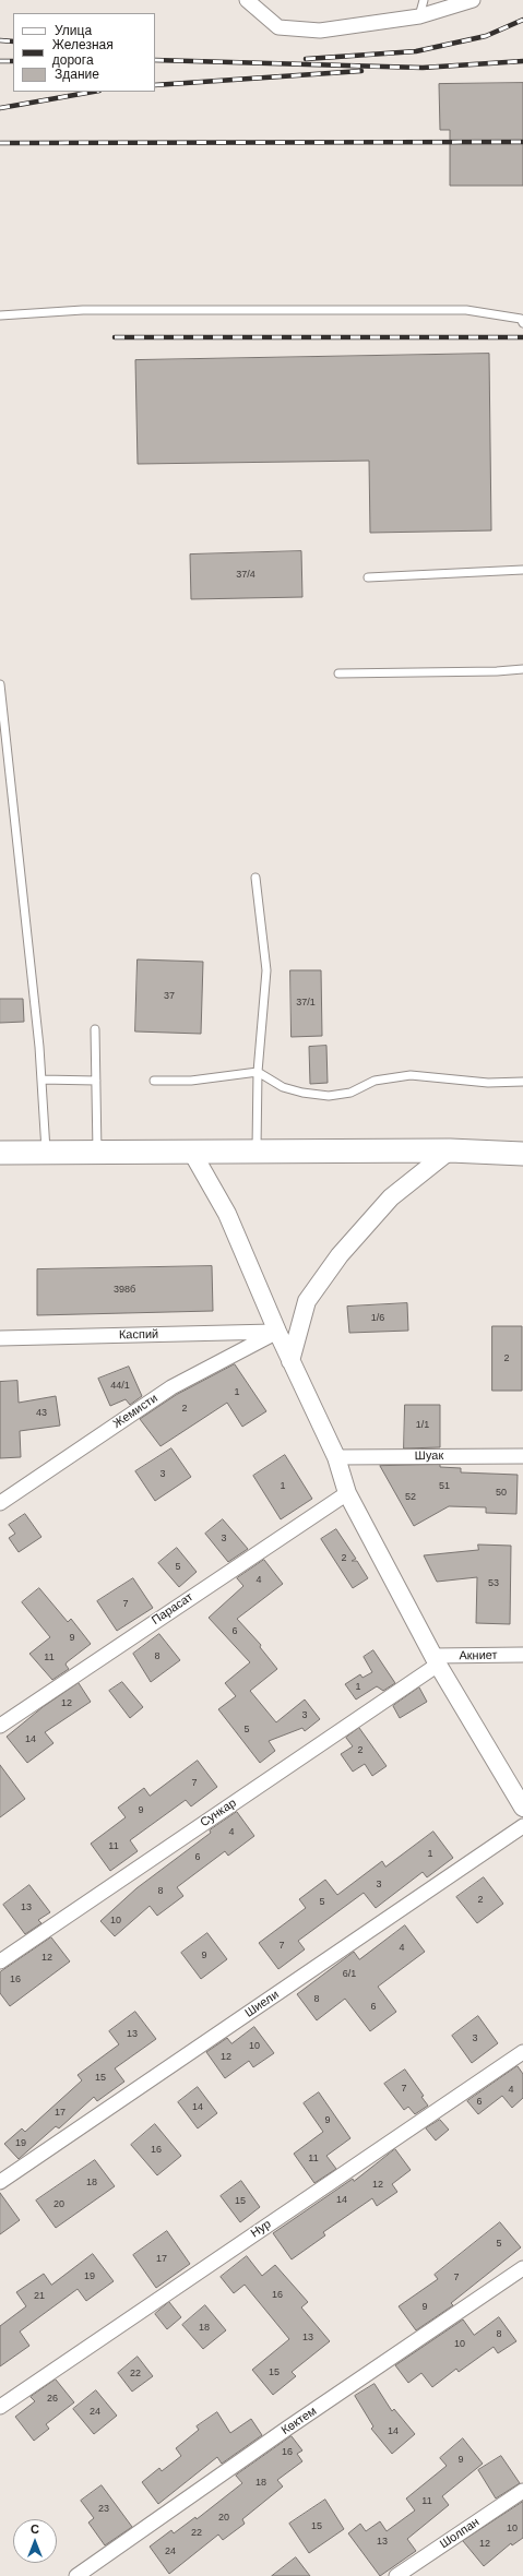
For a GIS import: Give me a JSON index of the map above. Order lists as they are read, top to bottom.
{
  "streets": {
    "street": [
      "Каспий",
      "Жемисти",
      "Шуак",
      "Парасат",
      "Акниет",
      "Сункар",
      "Шиели",
      "Нур",
      "Көктем",
      "Шолпан"
    ]
  },
  "crossings": [
    ["Каспий", "Жемисти"],
    ["Акниет", "Сункар"]
  ],
  "house_numbers": [
    "37/4",
    "37",
    "37/1",
    "398б",
    "1/6",
    "2",
    "44/1",
    "1",
    "2",
    "43",
    "1/1",
    "3",
    "1",
    "51",
    "50",
    "52",
    "3",
    "2",
    "5",
    "4",
    "53",
    "7",
    "6",
    "9",
    "8",
    "11",
    "1",
    "12",
    "3",
    "5",
    "14",
    "2",
    "7",
    "9",
    "4",
    "11",
    "1",
    "6",
    "3",
    "8",
    "2",
    "5",
    "13",
    "10",
    "7",
    "4",
    "9",
    "12",
    "6/1",
    "16",
    "8",
    "6",
    "13",
    "3",
    "10",
    "12",
    "15",
    "7",
    "4",
    "6",
    "14",
    "17",
    "9",
    "19",
    "16",
    "11",
    "18",
    "12",
    "14",
    "15",
    "20",
    "5",
    "17",
    "19",
    "7",
    "16",
    "21",
    "9",
    "18",
    "8",
    "13",
    "10",
    "15",
    "22",
    "26",
    "24",
    "14",
    "16",
    "9",
    "18",
    "11",
    "23",
    "20",
    "15",
    "10",
    "22",
    "13",
    "12",
    "24"
  ],
  "legend": ["Улица", "Железная дорога", "Здание"],
  "north": "top"
}
